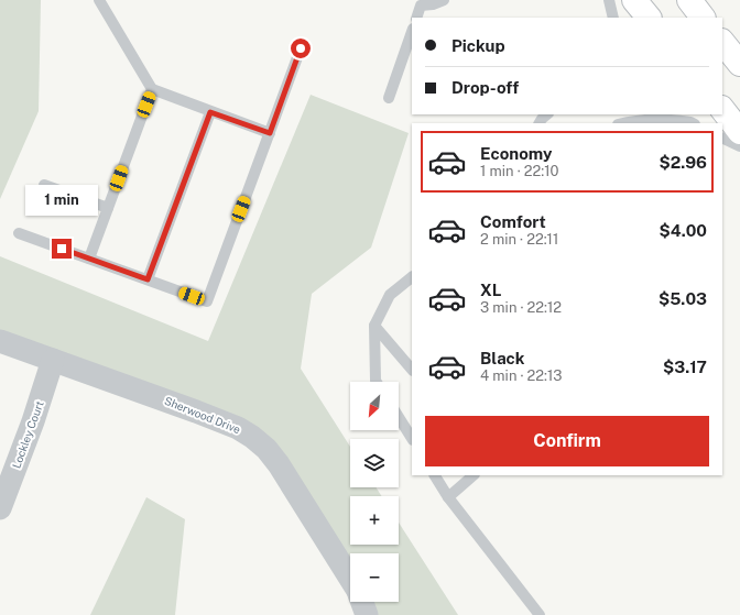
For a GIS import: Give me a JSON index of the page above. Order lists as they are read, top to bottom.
{
  "streets": {
    "street": ["Sherwood Drive", "Lockley Court"]
  },
  "crossings": [
    ["Sherwood Drive", "Lockley Court"]
  ],
  "north": "bottom left",
  "page": {
    "banner": ["Pickup", "Drop-off"],
    "list": [
      {
        "name": "Economy",
        "note": "1 min · 22:10",
        "value": "$2.96"
      },
      {
        "name": "Comfort",
        "note": "2 min · 22:11",
        "value": "$4.00"
      },
      {
        "name": "XL",
        "note": "3 min · 22:12",
        "value": "$5.03"
      },
      {
        "name": "Black",
        "note": "4 min · 22:13",
        "value": "$3.17"
      }
    ],
    "bubble": "1 min",
    "map_buttons": ["+", "−"],
    "buttons": "Confirm"
  }
}
